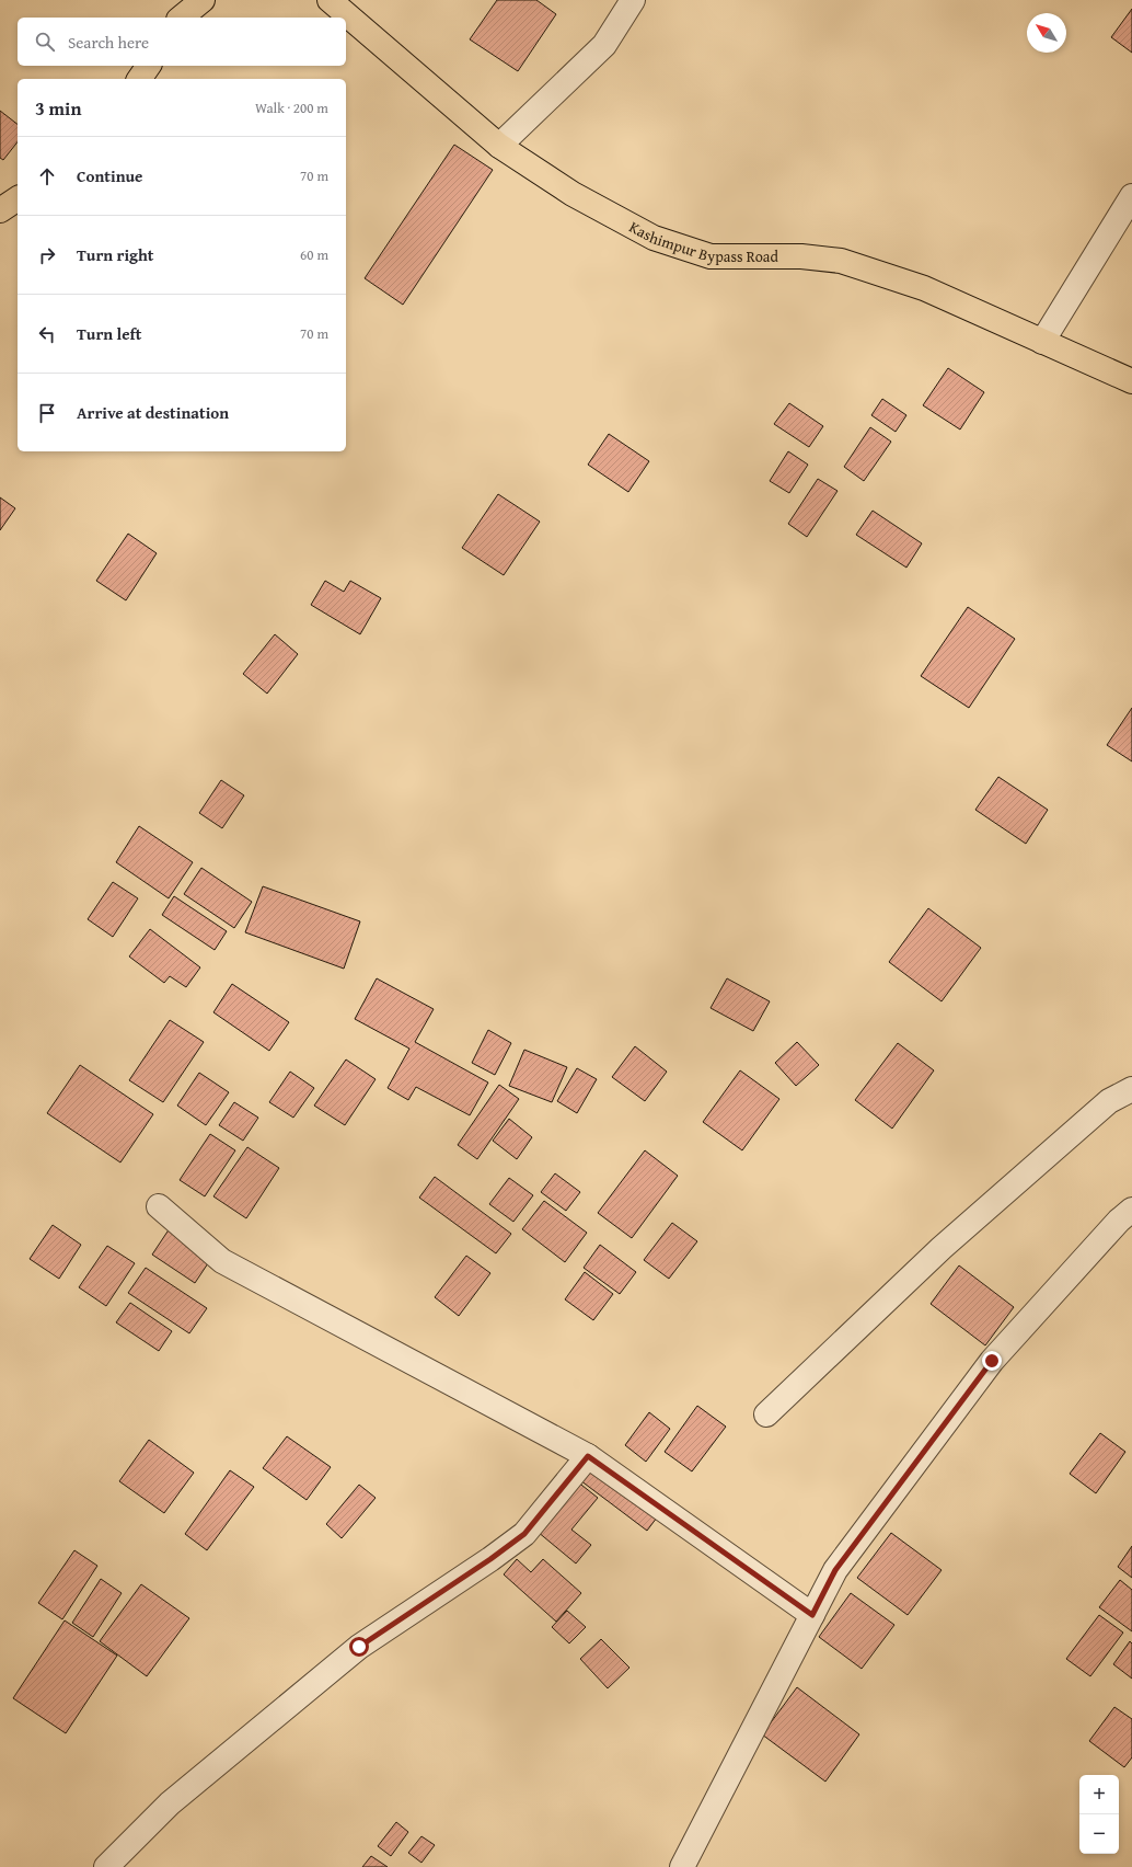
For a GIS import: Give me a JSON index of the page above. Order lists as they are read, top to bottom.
{
  "streets": {
    "main road": ["Kashimpur Bypass Road"]
  },
  "north": "top left",
  "page": {
    "search": "Search here",
    "heading": ["3 min", "Walk · 200 m"],
    "list": [
      ["Continue", "70 m"],
      ["Turn right", "60 m"],
      ["Turn left", "70 m"],
      "Arrive at destination"
    ],
    "map_buttons": ["+", "−"]
  }
}
